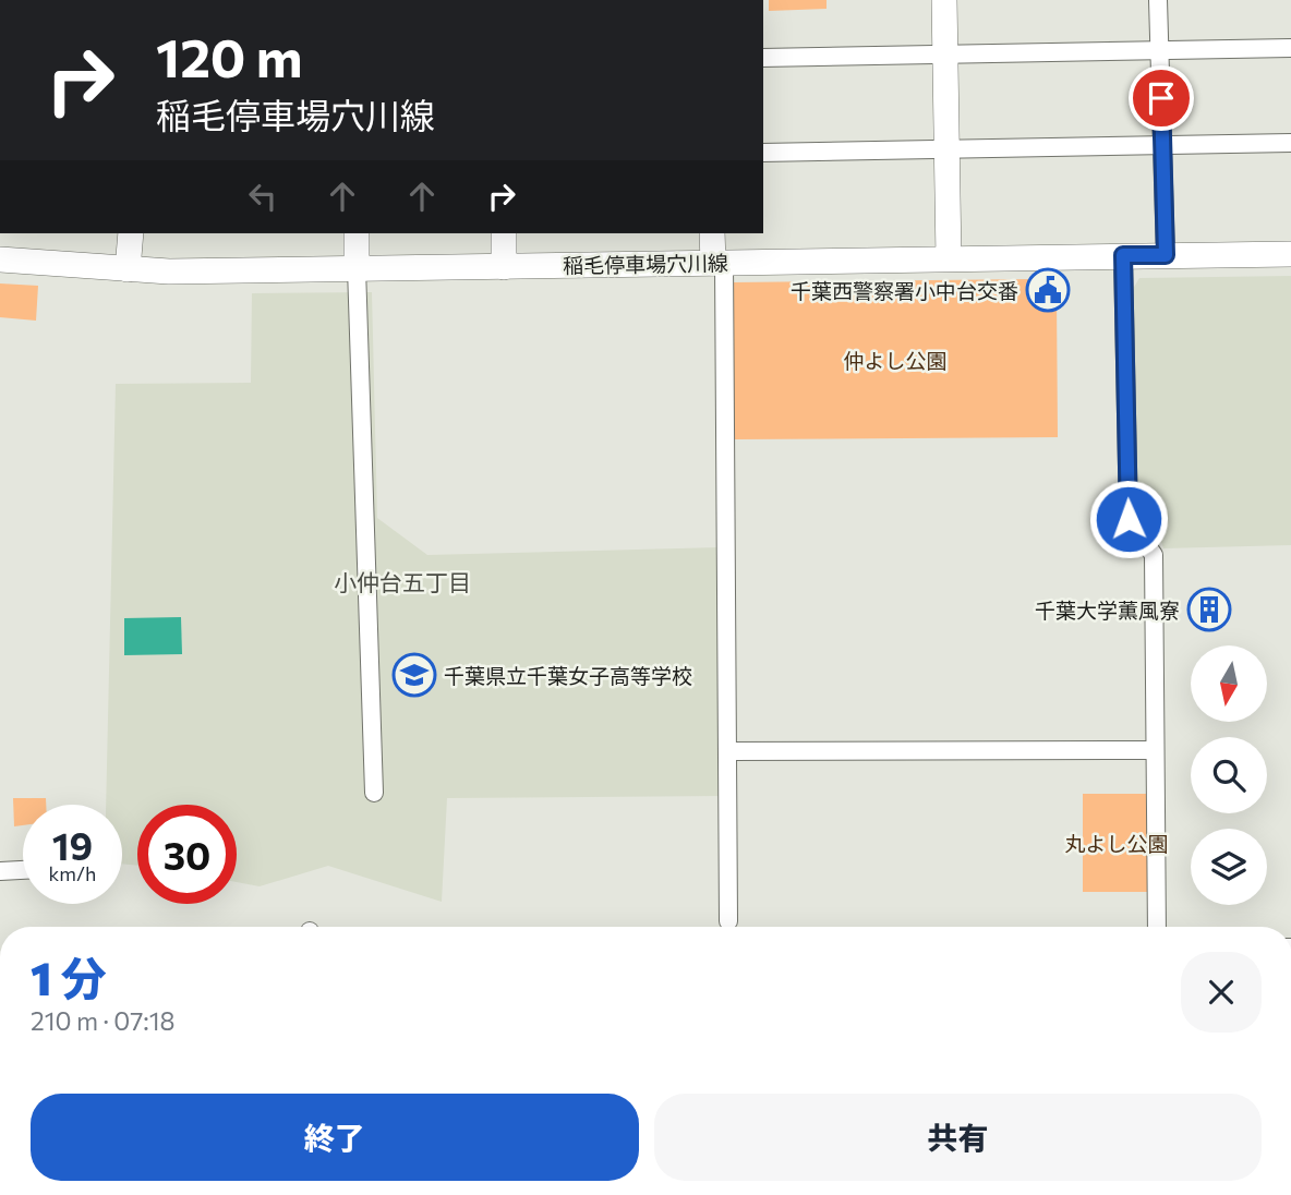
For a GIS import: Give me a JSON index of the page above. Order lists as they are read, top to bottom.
{
  "streets": {
    "main road": ["稲毛停車場穴川線"]
  },
  "districts": ["小仲台五丁目"],
  "parks": ["仲よし公園", "丸よし公園"],
  "places": {
    "public building": ["千葉西警察署小中台交番"],
    "building": ["千葉大学薫風寮"],
    "school or university": ["千葉県立千葉女子高等学校"]
  },
  "north": "bottom",
  "page": {
    "turn": ["120 m", "稲毛停車場穴川線"],
    "speed": "19 km/h",
    "limit": "30",
    "heading": ["1 分", "210 m · 07:18"],
    "buttons": ["終了", "共有"]
  }
}
